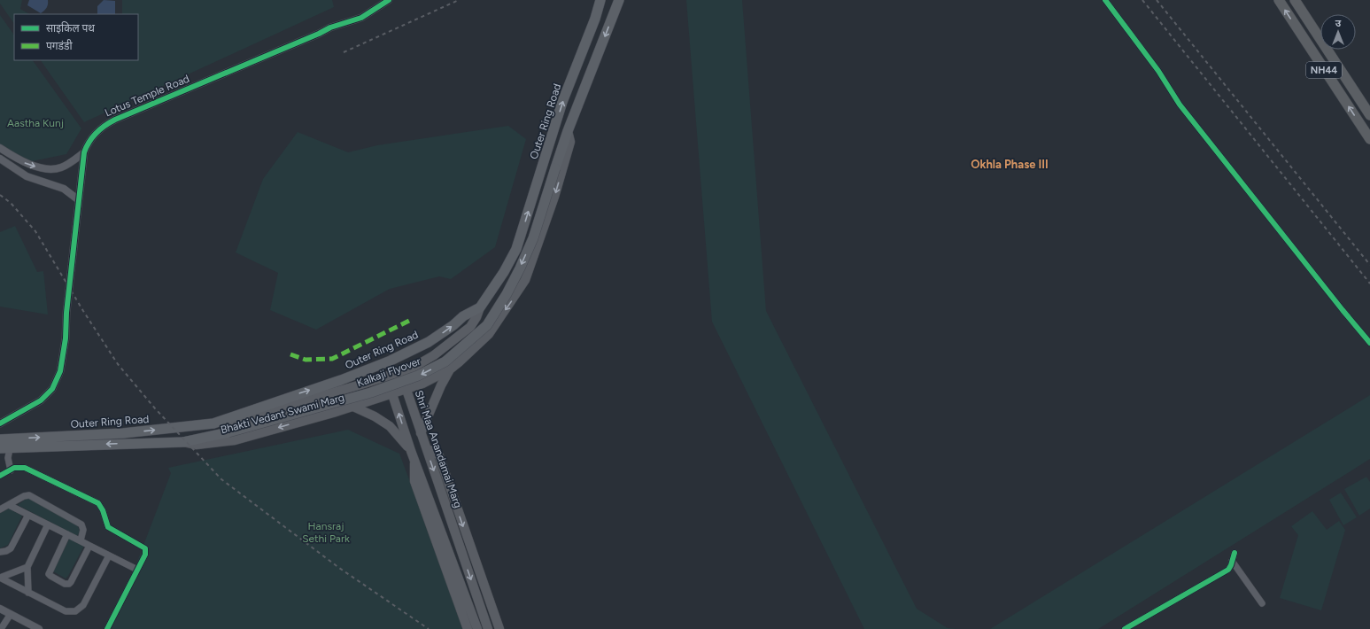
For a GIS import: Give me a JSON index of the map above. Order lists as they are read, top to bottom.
{
  "streets": {
    "highway": ["NH44"],
    "main road": [
      "Outer Ring Road",
      "Kalkaji Flyover",
      "Bhakti Vedant Swami Marg",
      "Shri Maa Anandamai Marg"
    ],
    "street": ["Lotus Temple Road"]
  },
  "crossings": [
    ["Outer Ring Road", "Kalkaji Flyover"],
    ["Outer Ring Road", "Bhakti Vedant Swami Marg"],
    ["Kalkaji Flyover", "Bhakti Vedant Swami Marg"],
    ["Bhakti Vedant Swami Marg", "Shri Maa Anandamai Marg"]
  ],
  "districts": ["Okhla Phase III"],
  "parks": ["Aastha Kunj", "Hansraj Sethi Park"],
  "legend": ["साइकिल पथ", "पगडंडी"],
  "north": "top"
}
